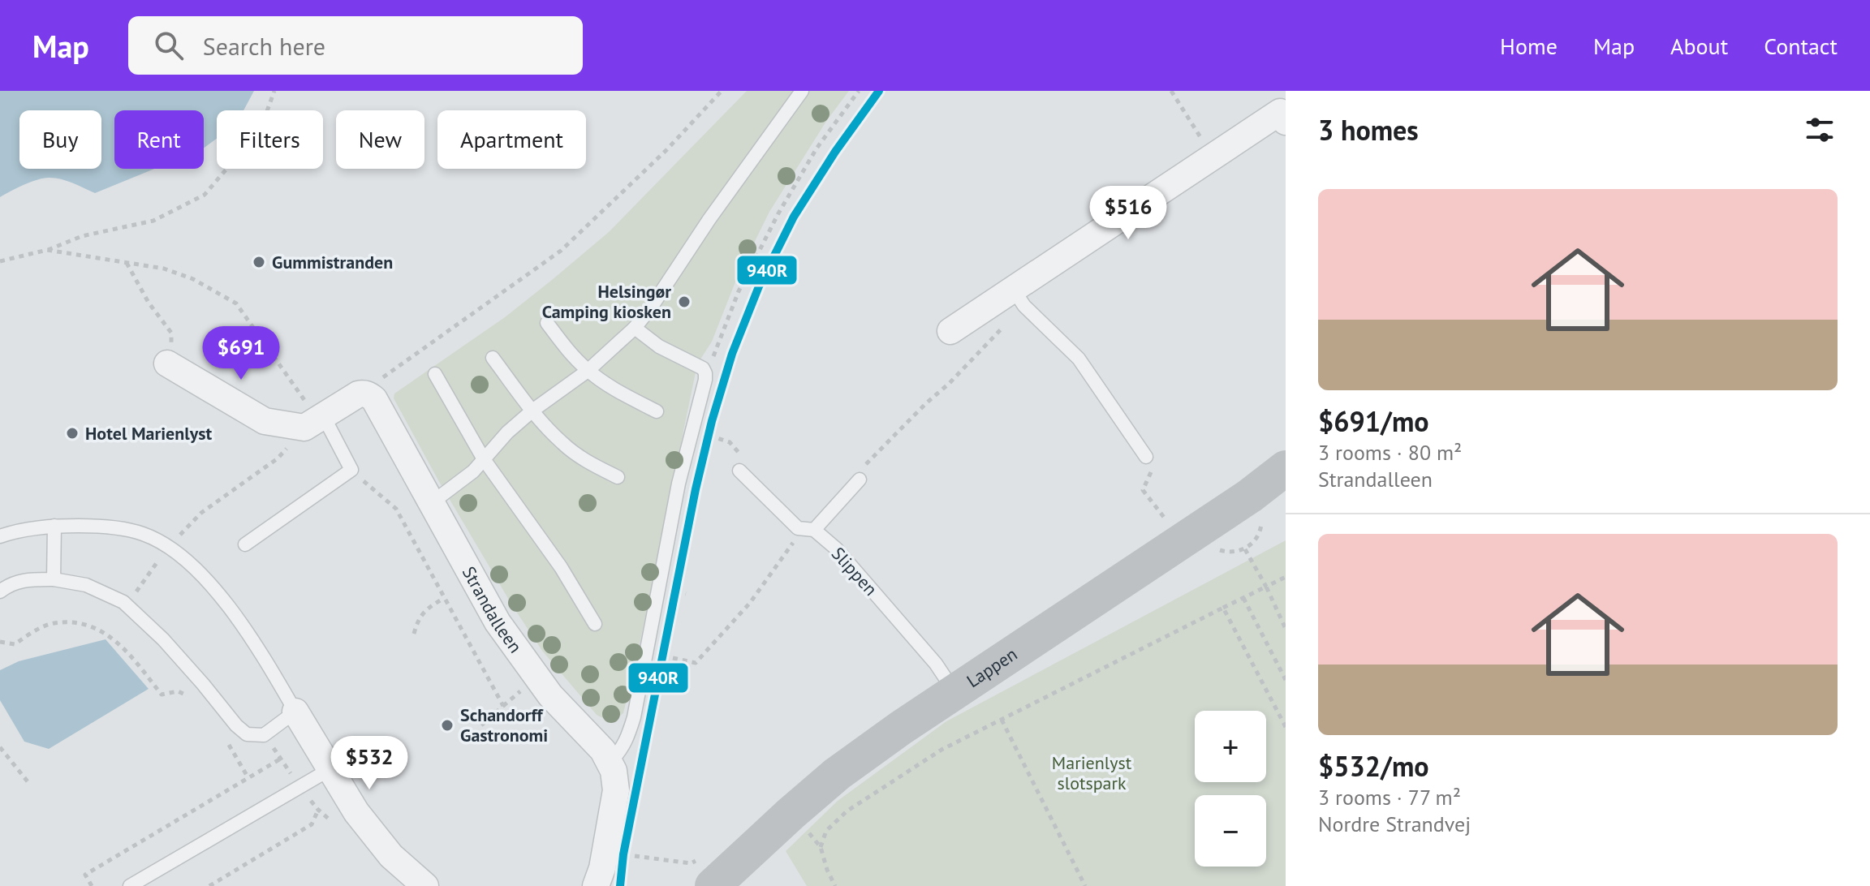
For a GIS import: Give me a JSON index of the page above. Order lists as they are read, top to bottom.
{
  "streets": {
    "main road": ["Lappen"],
    "street": ["Strandalleen"],
    "lane": ["Slippen"]
  },
  "crossings": [
    ["Slippen", "Lappen"]
  ],
  "parks": ["Marienlyst slotspark"],
  "places": [
    "Gummistranden",
    "Helsingør Camping kiosken",
    "Hotel Marienlyst",
    "Schandorff Gastronomi"
  ],
  "lines": ["transit line 940R"],
  "page": {
    "header": "Map",
    "search": "Search here",
    "nav": [
      "Home",
      "Map",
      "About",
      "Contact"
    ],
    "heading": "3 homes",
    "chip": [
      "Buy",
      "Rent",
      "Filters",
      "New",
      "Apartment"
    ],
    "list": [
      {
        "name": "$691/mo",
        "note": "3 rooms · 80 m² · Strandalleen"
      },
      {
        "name": "$532/mo",
        "note": "3 rooms · 77 m² · Nordre Strandvej"
      }
    ],
    "price": ["$516", "$691", "$532"],
    "map_buttons": ["+", "−"]
  }
}
